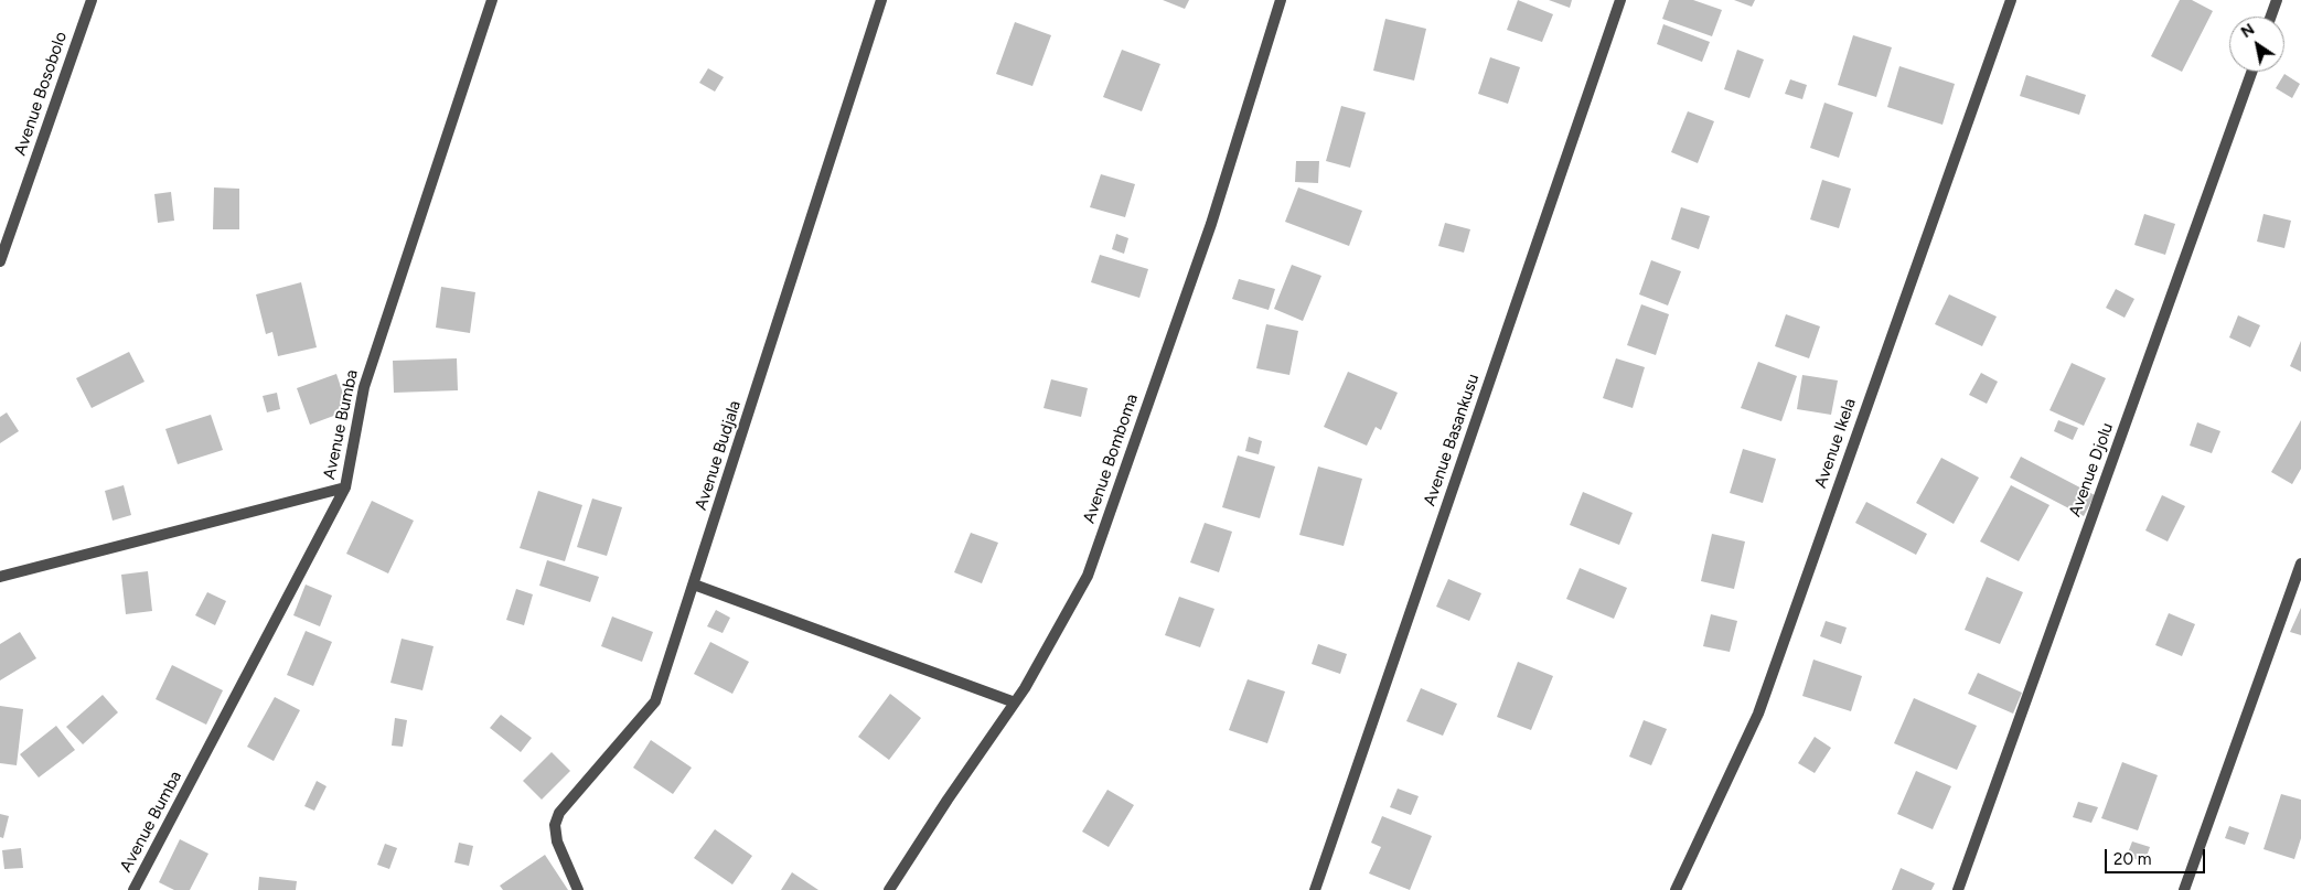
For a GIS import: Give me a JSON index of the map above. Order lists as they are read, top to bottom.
{
  "streets": {
    "street": [
      "Avenue Bosobolo",
      "Avenue Bumba",
      "Avenue Basankusu",
      "Avenue Ikela",
      "Avenue Budjala",
      "Avenue Bomboma",
      "Avenue Djolu"
    ]
  },
  "scale_bar": "20 m",
  "north": "top left"
}
